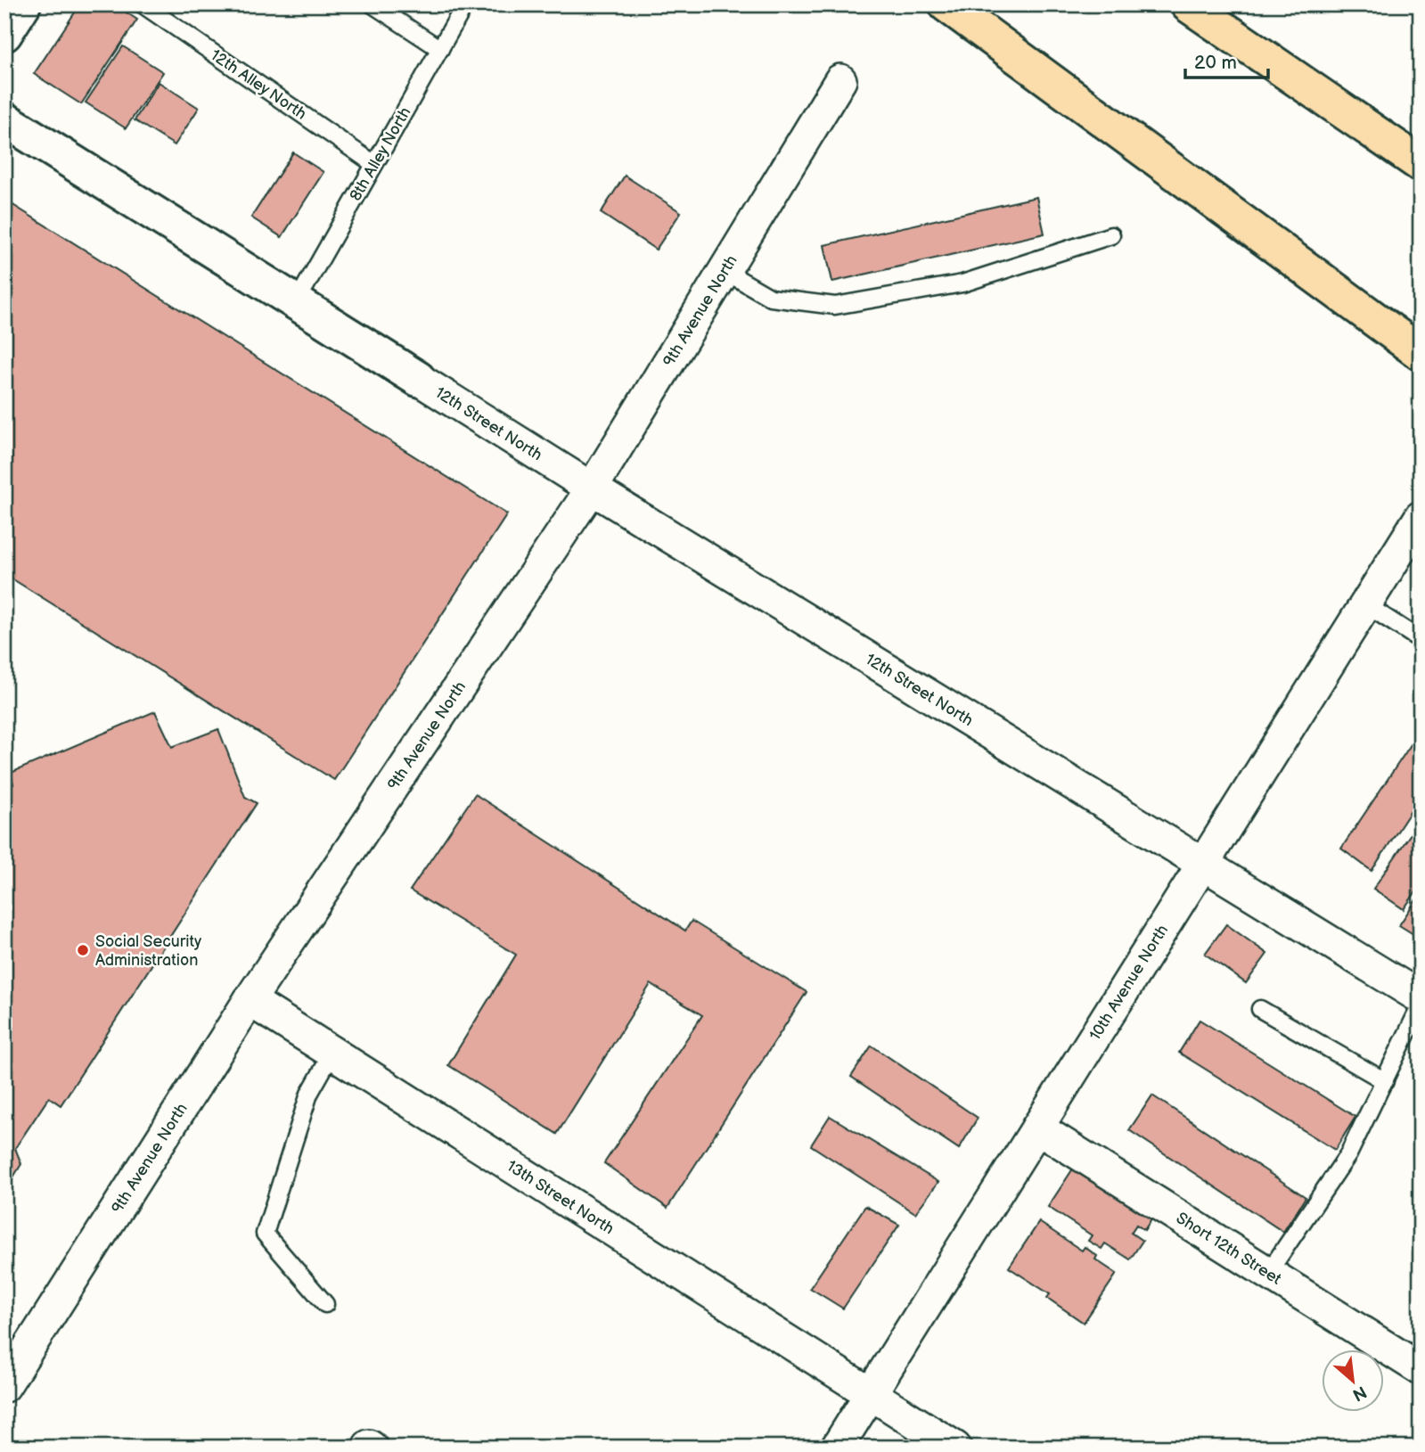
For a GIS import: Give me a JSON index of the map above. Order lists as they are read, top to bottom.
{
  "streets": {
    "street": [
      "9th Avenue North",
      "12th Street North",
      "10th Avenue North",
      "13th Street North",
      "Short 12th Street"
    ],
    "lane": ["12th Alley North", "8th Alley North"]
  },
  "crossings": [
    ["12th Alley North", "8th Alley North"],
    ["9th Avenue North", "12th Street North"],
    ["9th Avenue North", "13th Street North"],
    ["12th Street North", "10th Avenue North"],
    ["10th Avenue North", "13th Street North"],
    ["10th Avenue North", "Short 12th Street"]
  ],
  "places": ["Social Security Administration"],
  "scale_bar": "20 m",
  "north": "bottom right"
}
